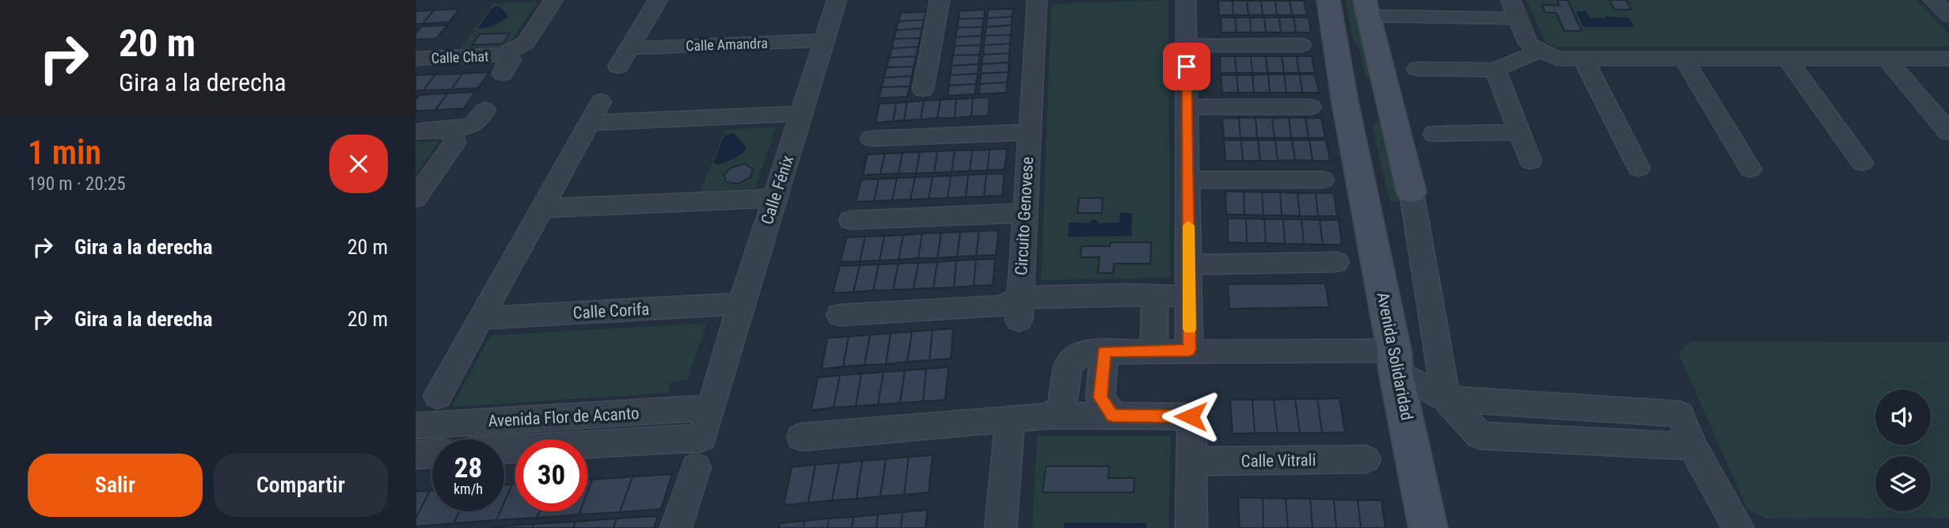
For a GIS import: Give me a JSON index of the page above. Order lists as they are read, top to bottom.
{
  "streets": {
    "main road": ["Avenida Solidaridad"],
    "street": [
      "Calle Amandra",
      "Calle Chat",
      "Calle Fénix",
      "Circuito Genovese",
      "Calle Corifa",
      "Avenida Flor de Acanto",
      "Calle Vitrali"
    ]
  },
  "crossings": [
    ["Calle Amandra", "Calle Fénix"],
    ["Calle Fénix", "Calle Corifa"],
    ["Calle Fénix", "Avenida Flor de Acanto"]
  ],
  "page": {
    "turn": ["20 m", "Gira a la derecha"],
    "heading": ["1 min", "190 m · 20:25"],
    "list": [
      {
        "name": "Gira a la derecha",
        "value": "20 m"
      },
      {
        "name": "Gira a la derecha",
        "value": "20 m"
      }
    ],
    "speed": "28 km/h",
    "limit": "30",
    "buttons": ["Salir", "Compartir"]
  }
}
